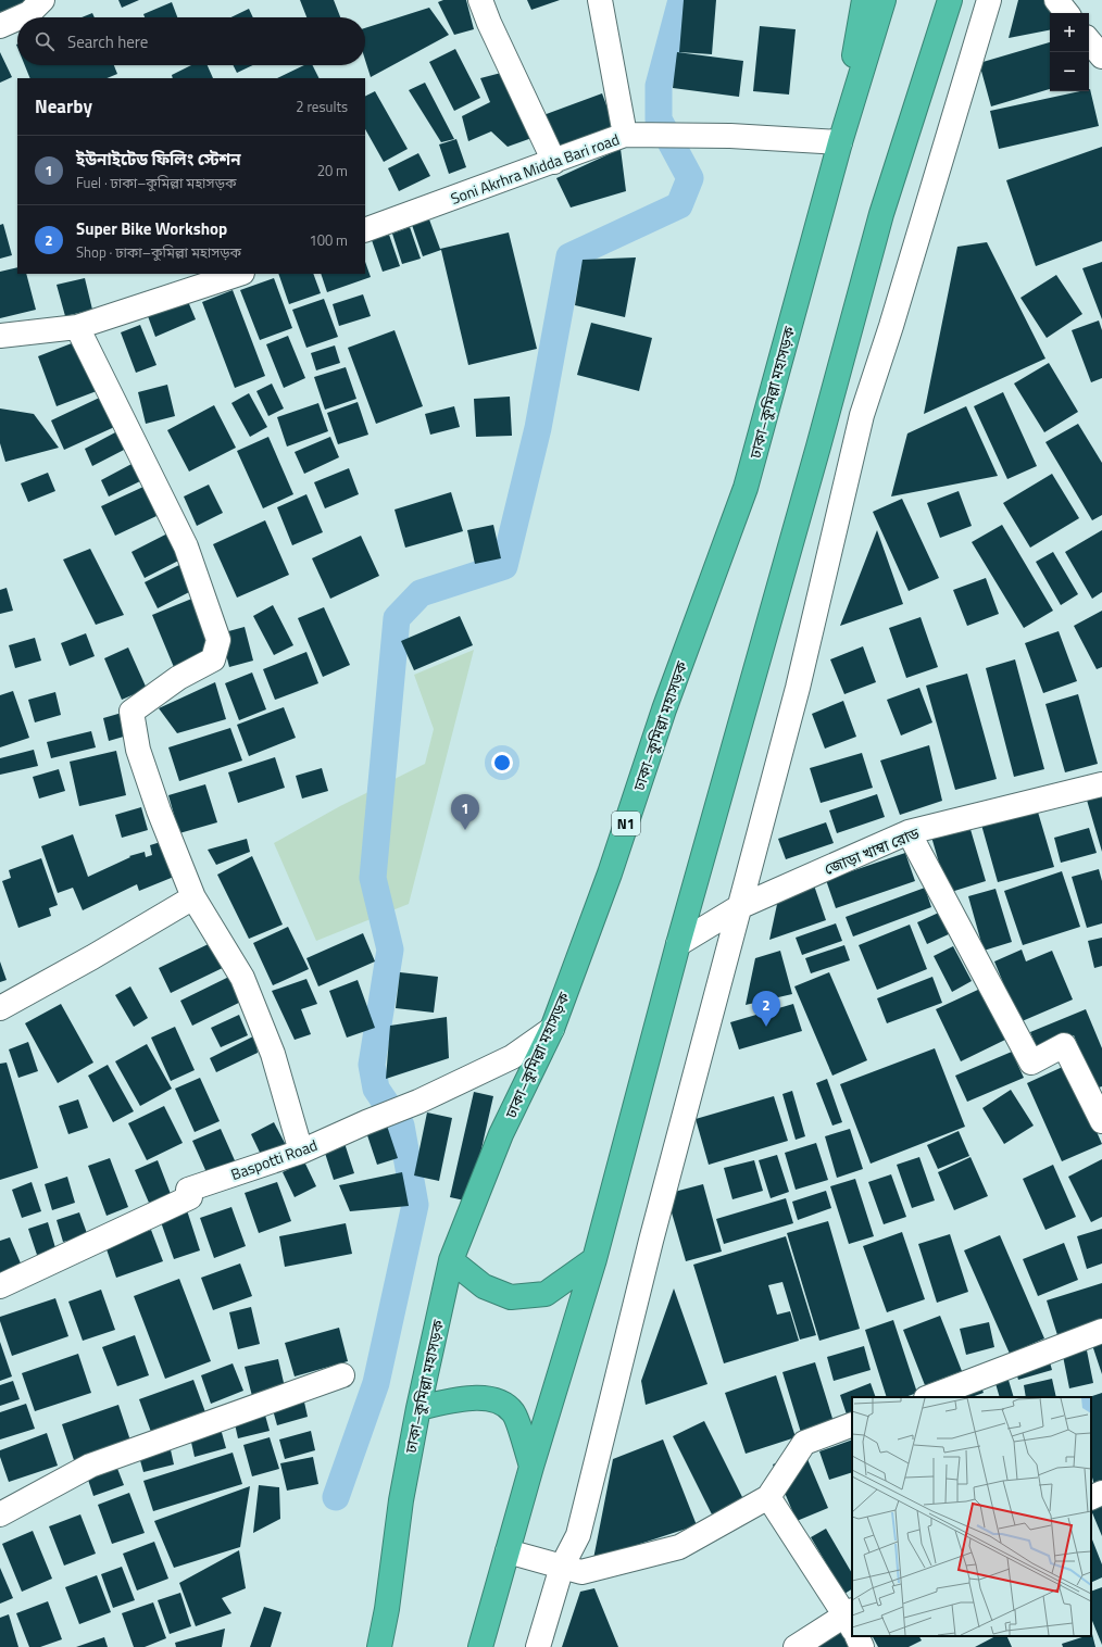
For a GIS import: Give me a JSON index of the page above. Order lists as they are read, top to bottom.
{
  "streets": {
    "highway": ["ঢাকা–কুমিল্লা মহাসড়ক", "N1"],
    "street": ["Soni Akrhra Midda Bari road", "জোড়া খাম্বা রোড", "Baspotti Road"]
  },
  "crossings": [
    ["Soni Akrhra Midda Bari road", "ঢাকা–কুমিল্লা মহাসড়ক"],
    ["ঢাকা–কুমিল্লা মহাসড়ক", "Baspotti Road"]
  ],
  "page": {
    "map_buttons": ["+", "−"],
    "search": "Search here",
    "heading": ["Nearby", "2 results"],
    "list": [
      {
        "mark": "1",
        "name": "ইউনাইটেড ফিলিং স্টেশন",
        "note": "Fuel · ঢাকা–কুমিল্লা মহাসড়ক",
        "value": "20 m"
      },
      {
        "mark": "2",
        "name": "Super Bike Workshop",
        "note": "Shop · ঢাকা–কুমিল্লা মহাসড়ক",
        "value": "100 m"
      }
    ],
    "pins": ["1", "2"]
  }
}
